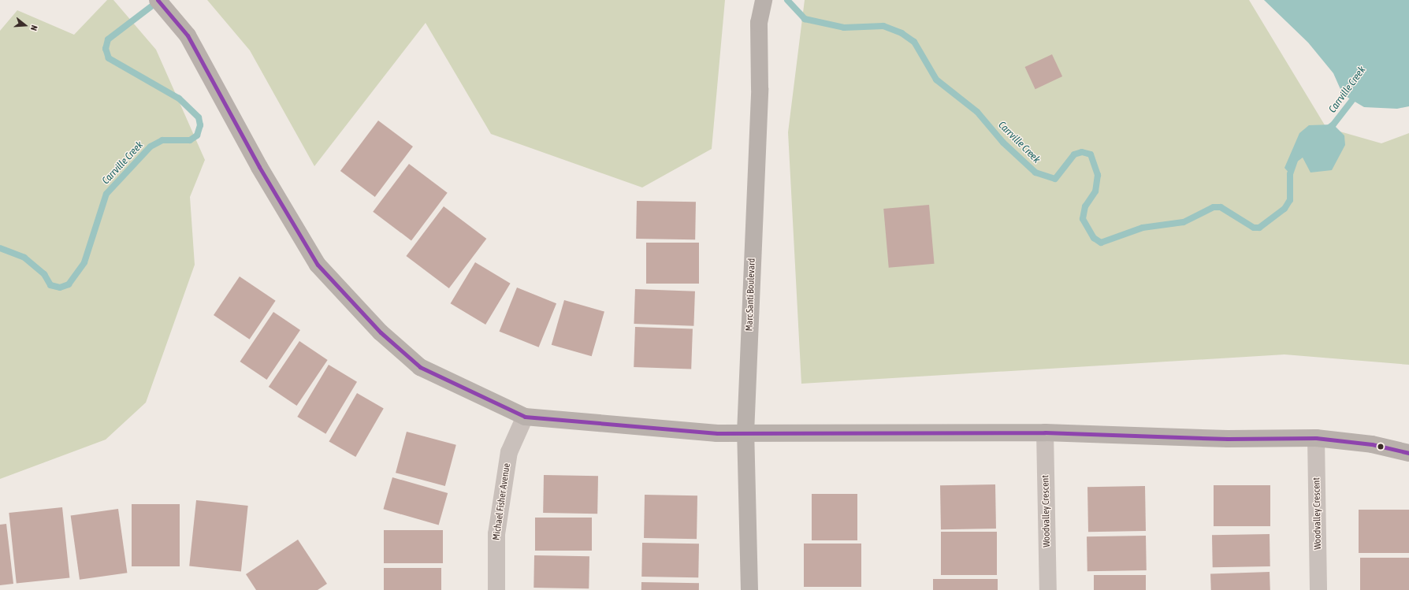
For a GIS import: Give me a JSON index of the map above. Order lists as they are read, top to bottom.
{
  "streets": {
    "street": ["Marc Santi Boulevard", "Michael Fisher Avenue", "Woodvalley Crescent"]
  },
  "water": ["Carrville Creek"],
  "north": "right"
}
